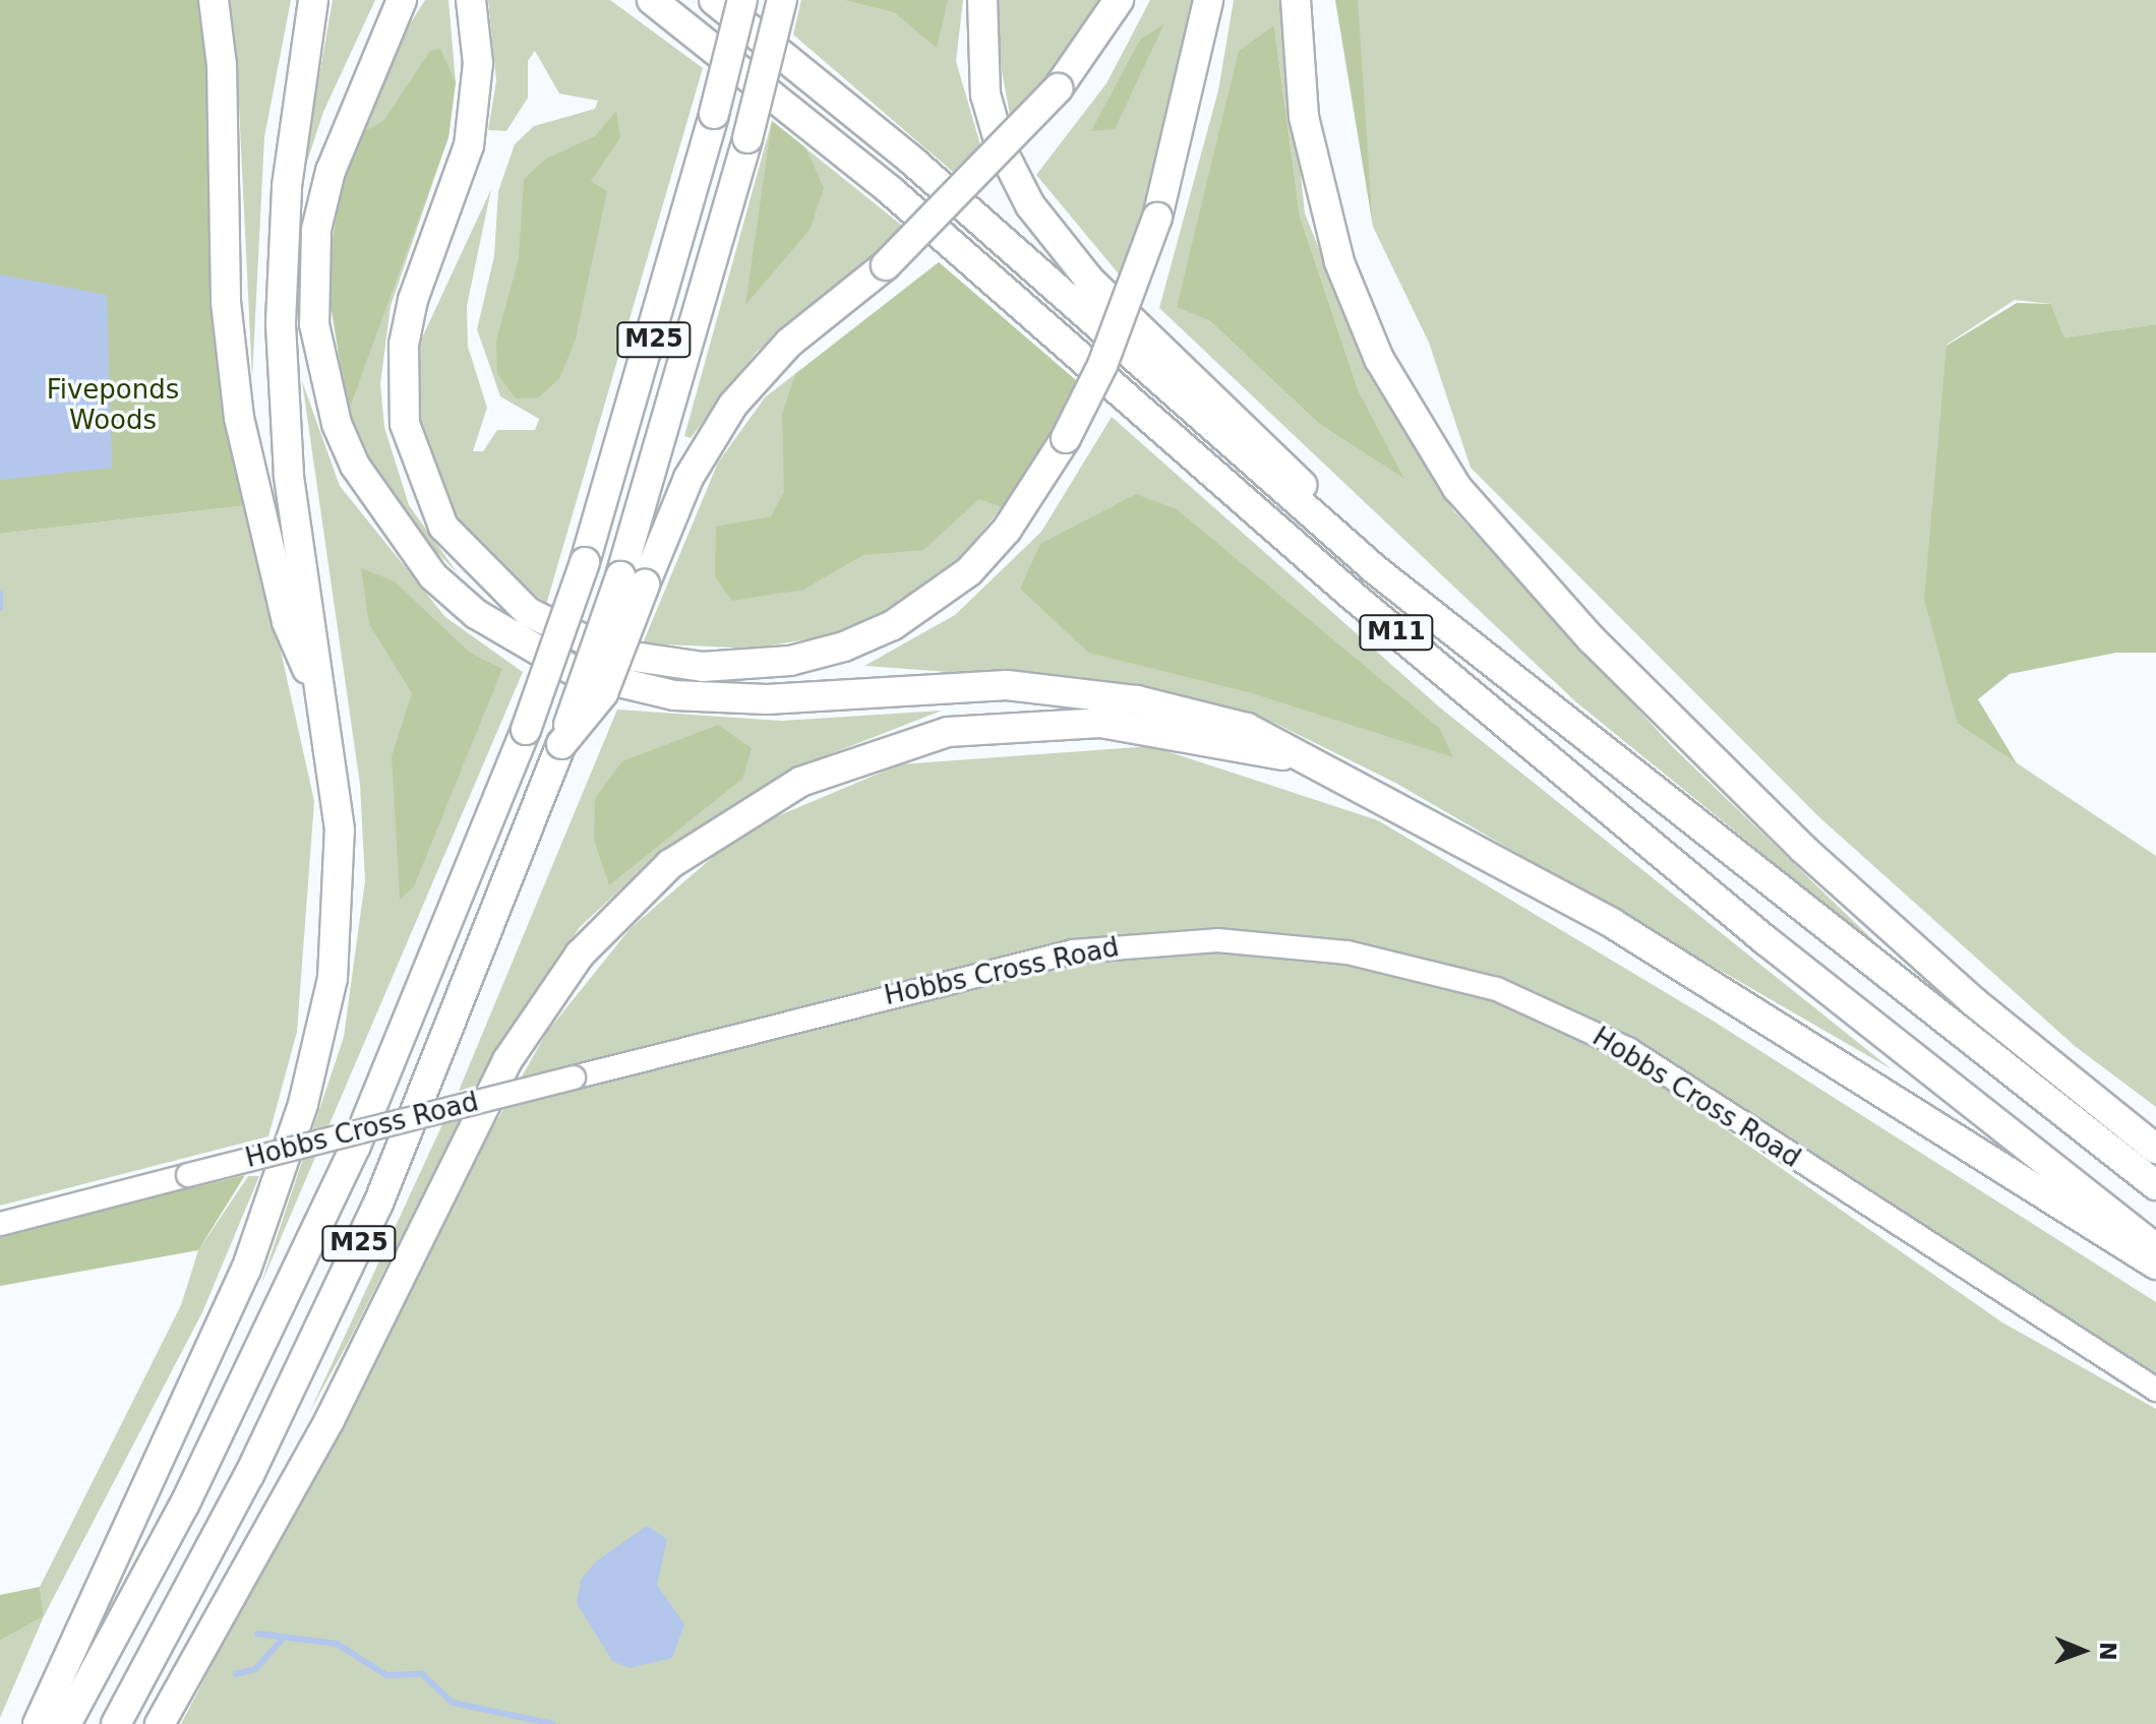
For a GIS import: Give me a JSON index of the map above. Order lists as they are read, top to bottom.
{
  "streets": {
    "highway": ["M25", "M11"],
    "street": ["Hobbs Cross Road"]
  },
  "parks": ["Fiveponds Woods"],
  "north": "right"
}
